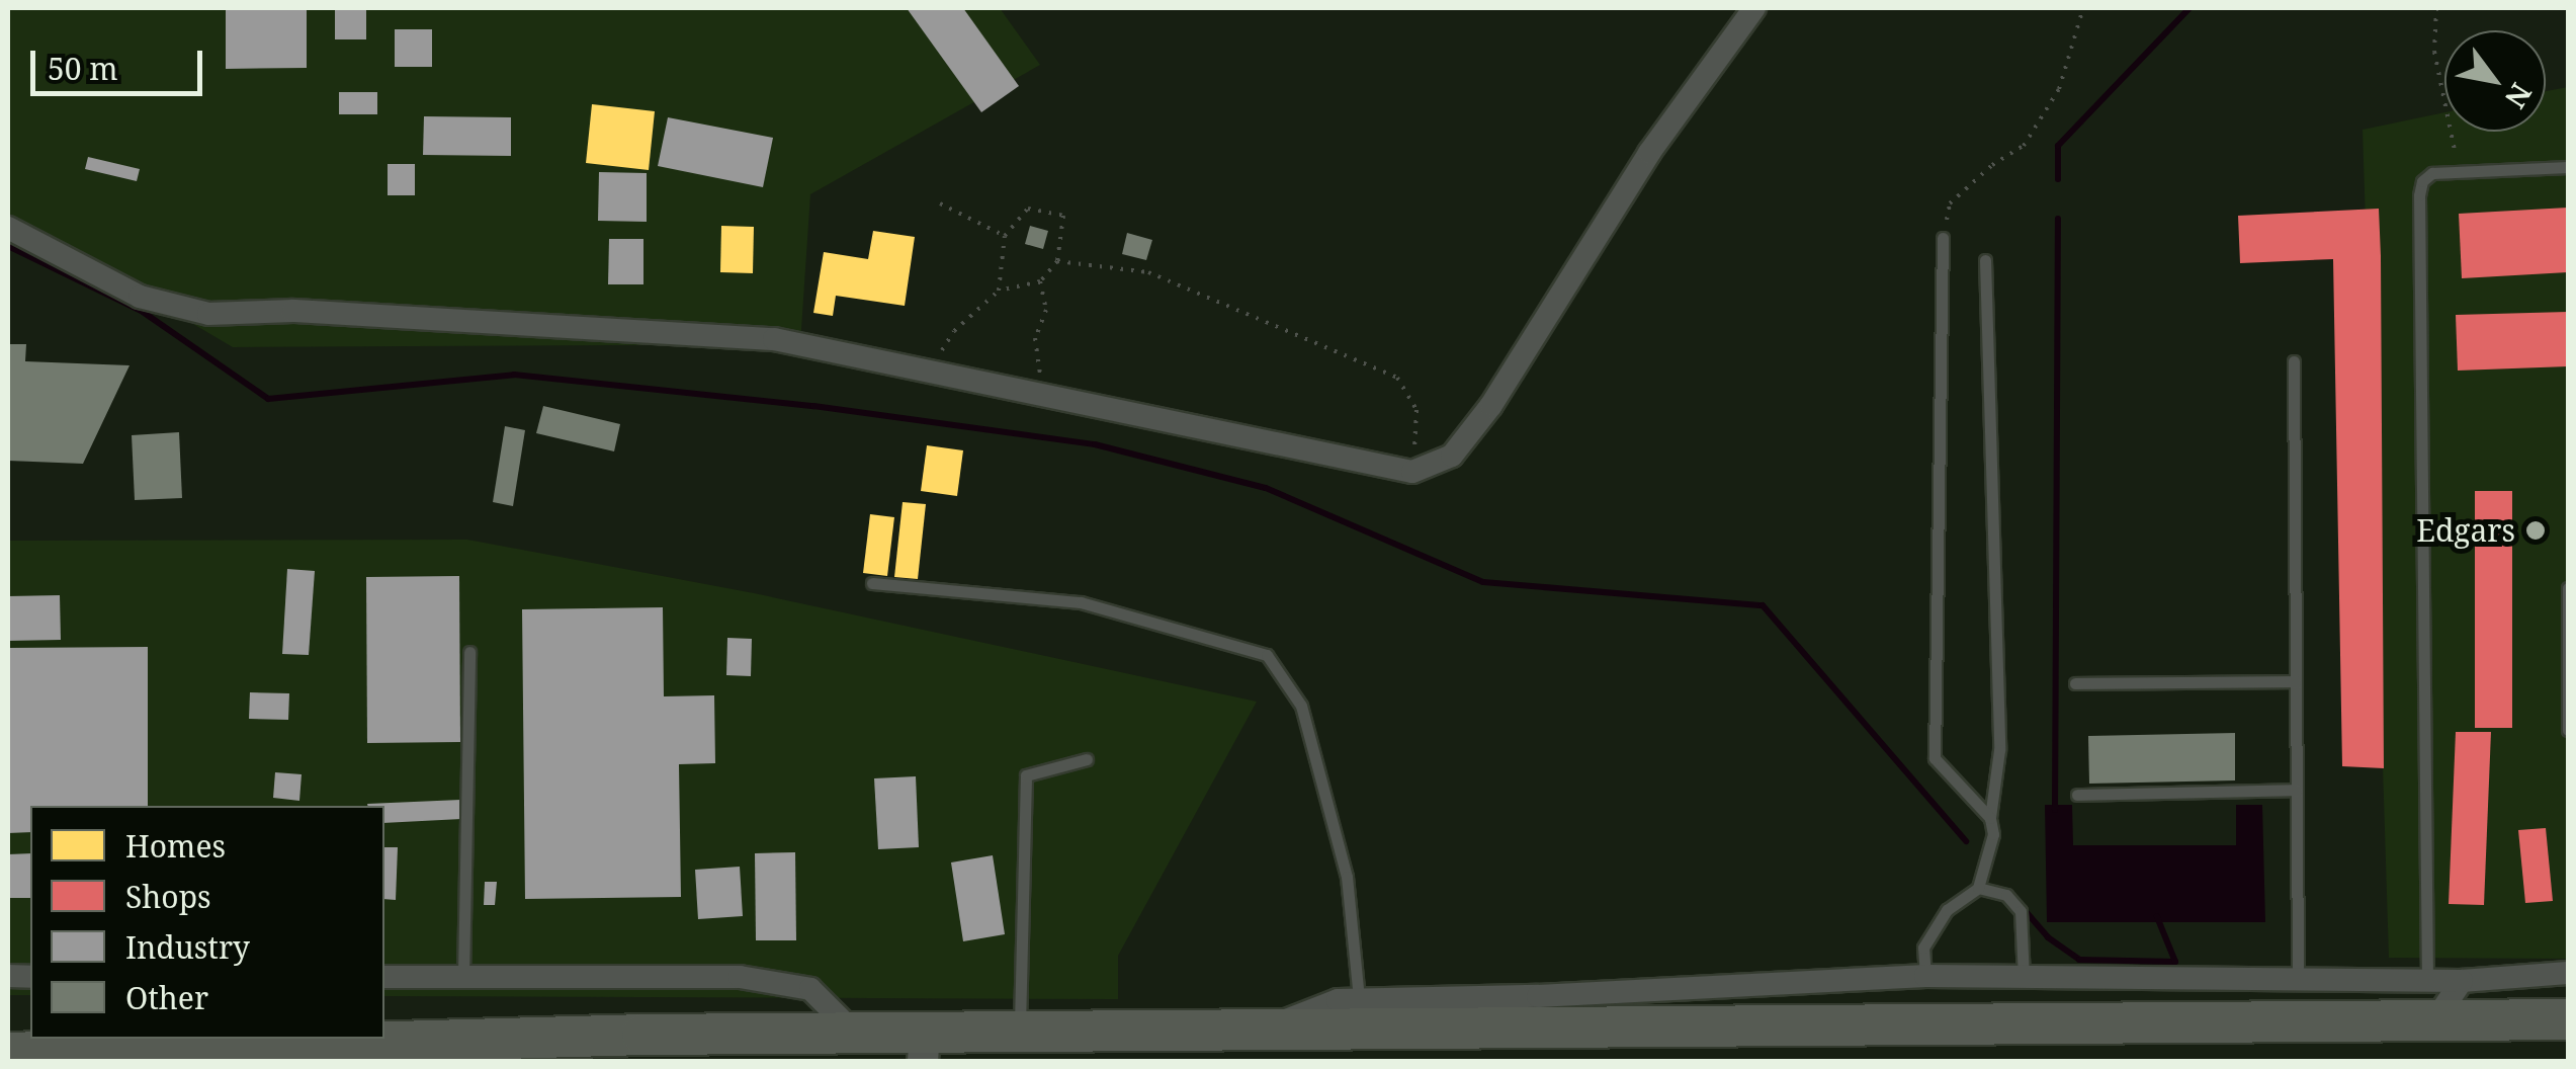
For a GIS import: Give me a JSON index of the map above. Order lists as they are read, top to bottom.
{
  "places": ["Edgars"],
  "legend": [
    "Homes",
    "Shops",
    "Industry",
    "Other"
  ],
  "scale_bar": "50 m",
  "north": "bottom right"
}
